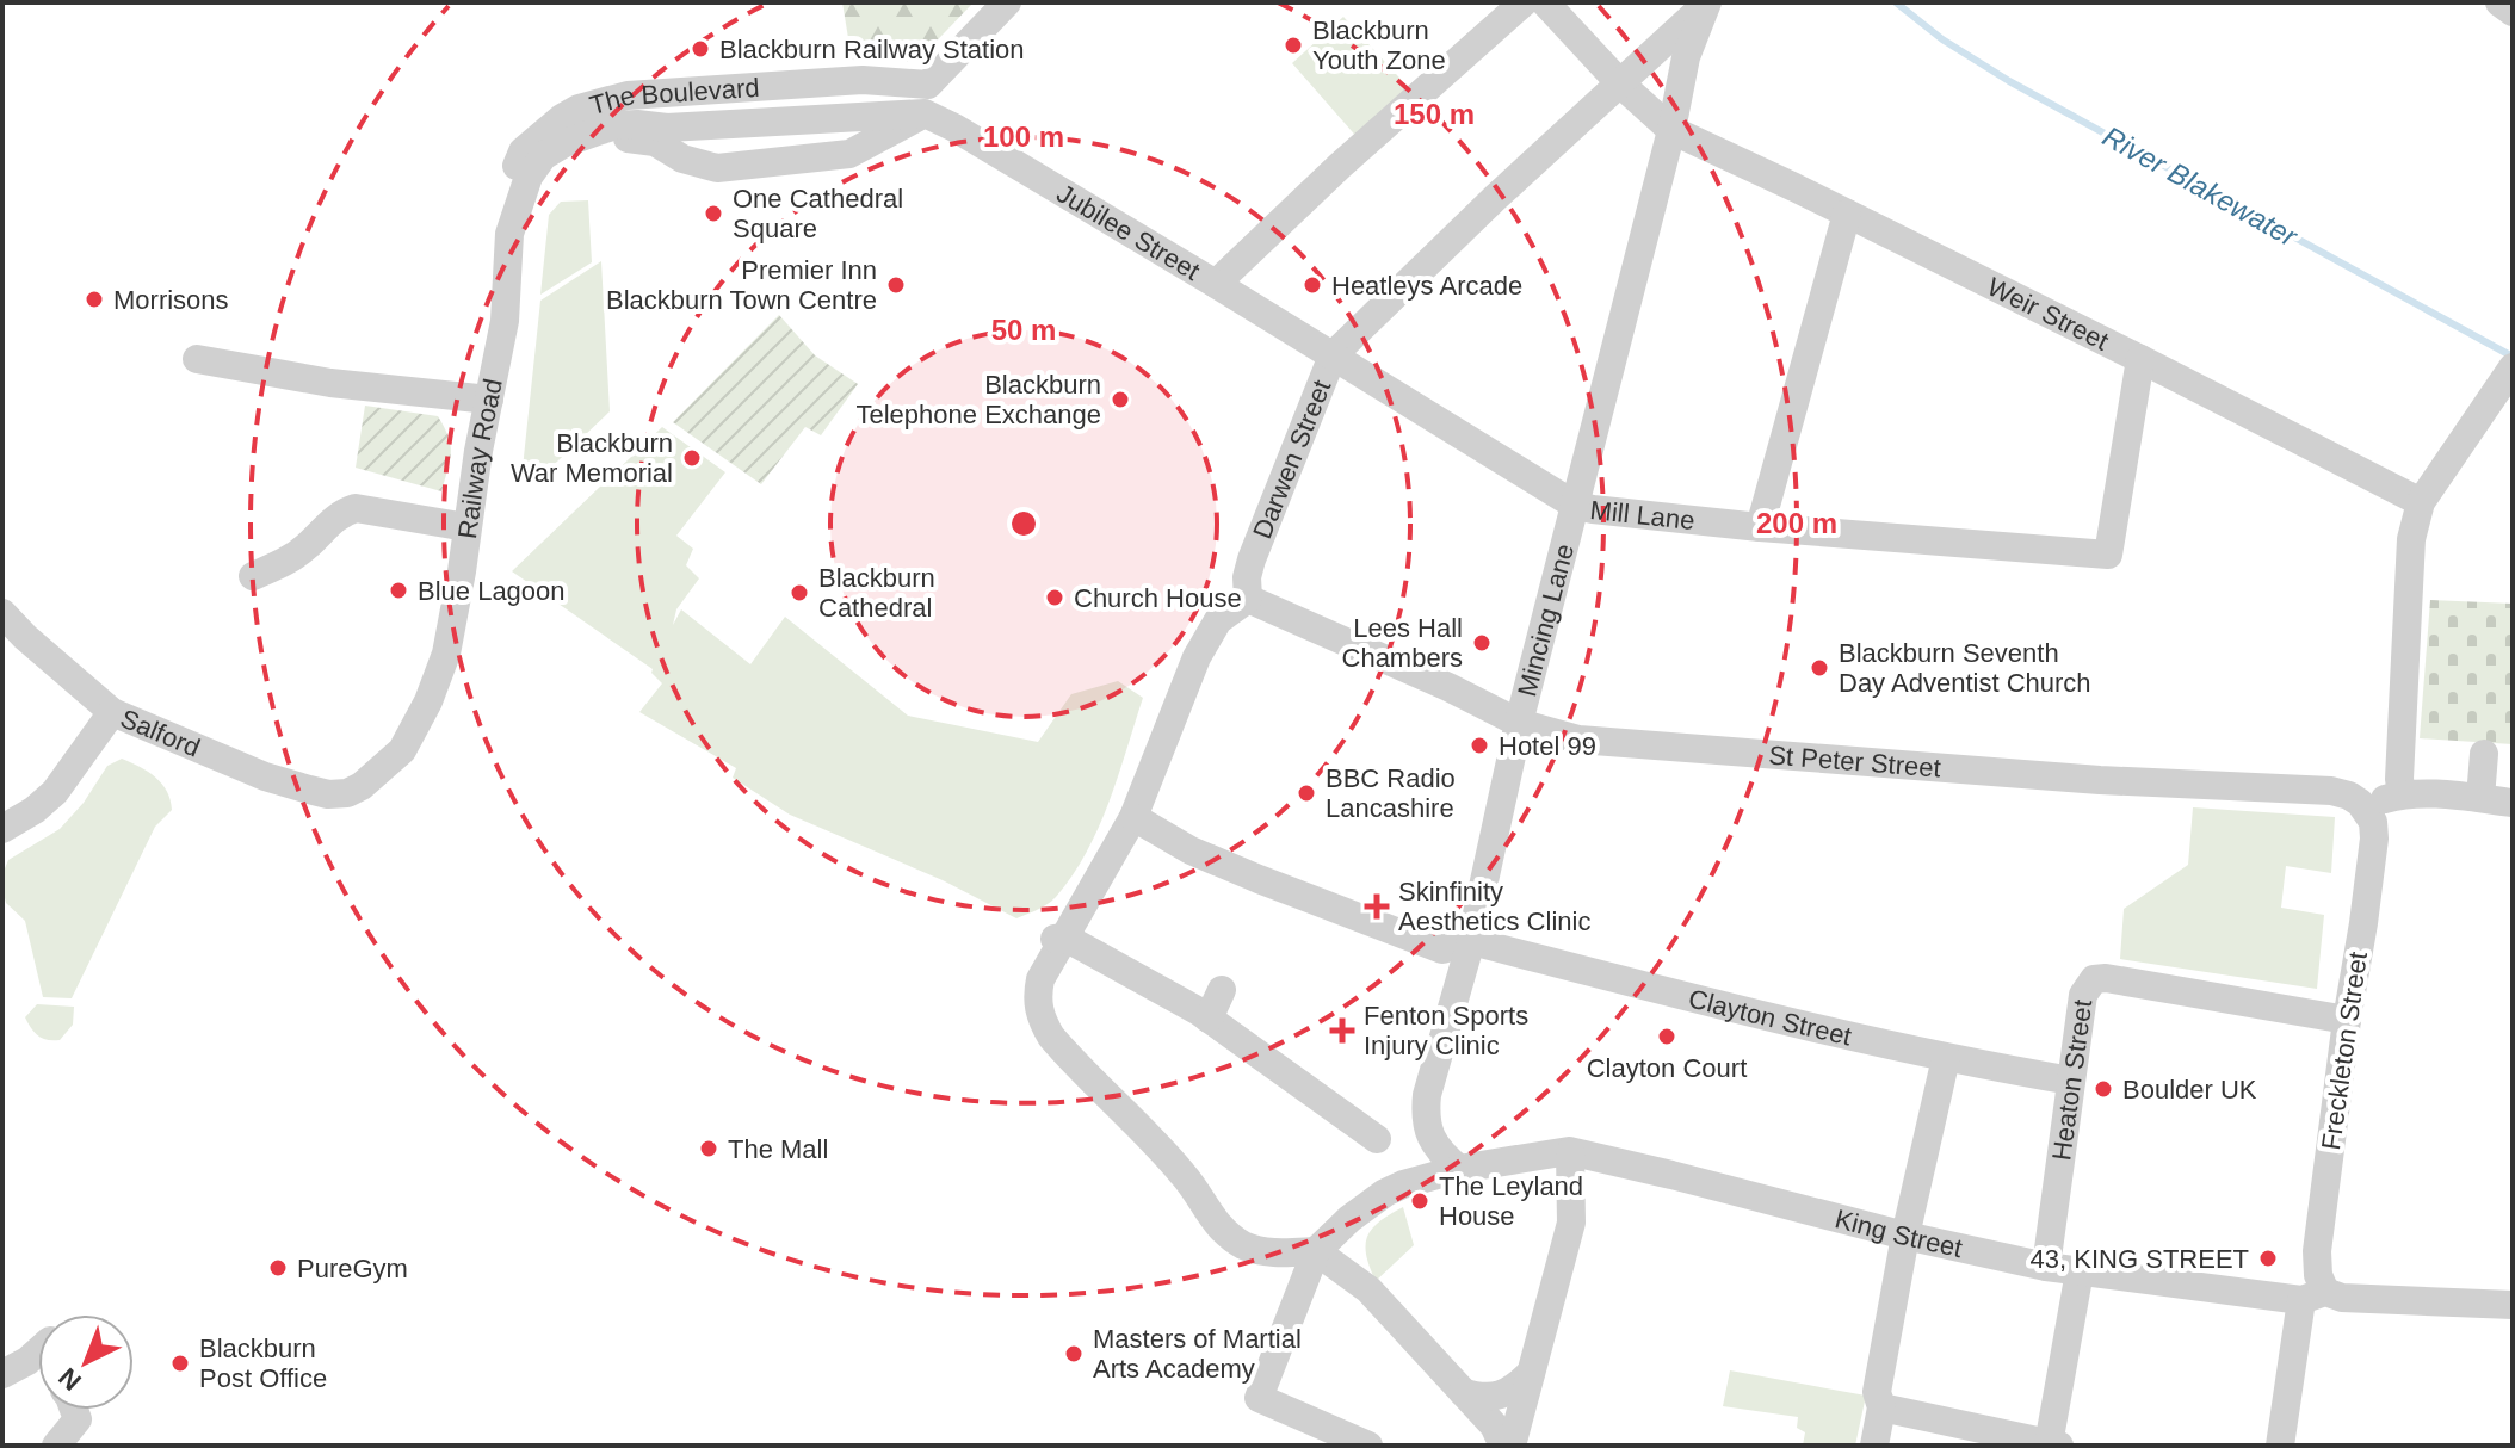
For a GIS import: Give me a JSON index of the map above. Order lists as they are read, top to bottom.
{
  "streets": {
    "street": [
      "The Boulevard",
      "Jubilee Street",
      "Weir Street",
      "Railway Road",
      "Darwen Street",
      "Mill Lane",
      "Mincing Lane",
      "Salford",
      "St Peter Street",
      "Clayton Street",
      "Freckleton Street",
      "Heaton Street",
      "King Street"
    ]
  },
  "crossings": [
    ["The Boulevard", "Jubilee Street"],
    ["The Boulevard", "Railway Road"],
    ["Jubilee Street", "Railway Road"],
    ["Jubilee Street", "Darwen Street"],
    ["Jubilee Street", "Mill Lane"],
    ["Weir Street", "Darwen Street"],
    ["Weir Street", "Mill Lane"],
    ["Weir Street", "Mincing Lane"],
    ["Railway Road", "Salford"],
    ["Darwen Street", "Mill Lane"],
    ["Darwen Street", "Mincing Lane"],
    ["Darwen Street", "St Peter Street"],
    ["Mill Lane", "Mincing Lane"],
    ["Mincing Lane", "St Peter Street"],
    ["Mincing Lane", "Clayton Street"],
    ["Mincing Lane", "King Street"],
    ["St Peter Street", "Freckleton Street"],
    ["Clayton Street", "Heaton Street"],
    ["Freckleton Street", "Heaton Street"],
    ["Freckleton Street", "King Street"],
    ["Heaton Street", "King Street"]
  ],
  "water": ["River Blakewater"],
  "places": {
    "other": [
      "Blackburn Youth Zone",
      "Blackburn Railway Station",
      "One Cathedral Square",
      "Premier Inn Blackburn Town Centre",
      "Heatleys Arcade",
      "Morrisons",
      "Blackburn Telephone Exchange",
      "Blackburn War Memorial",
      "Blue Lagoon",
      "Blackburn Cathedral",
      "Church House",
      "Lees Hall Chambers",
      "Blackburn Seventh Day Adventist Church",
      "Hotel 99",
      "BBC Radio Lancashire",
      "Clayton Court",
      "Boulder UK",
      "The Mall",
      "The Leyland House",
      "43, KING STREET",
      "PureGym",
      "Masters of Martial Arts Academy",
      "Blackburn Post Office"
    ],
    "health": ["Skinfinity Aesthetics Clinic", "Fenton Sports Injury Clinic"]
  },
  "north": "bottom left",
  "rings": [
    "150 m",
    "100 m",
    "50 m",
    "200 m"
  ]
}
